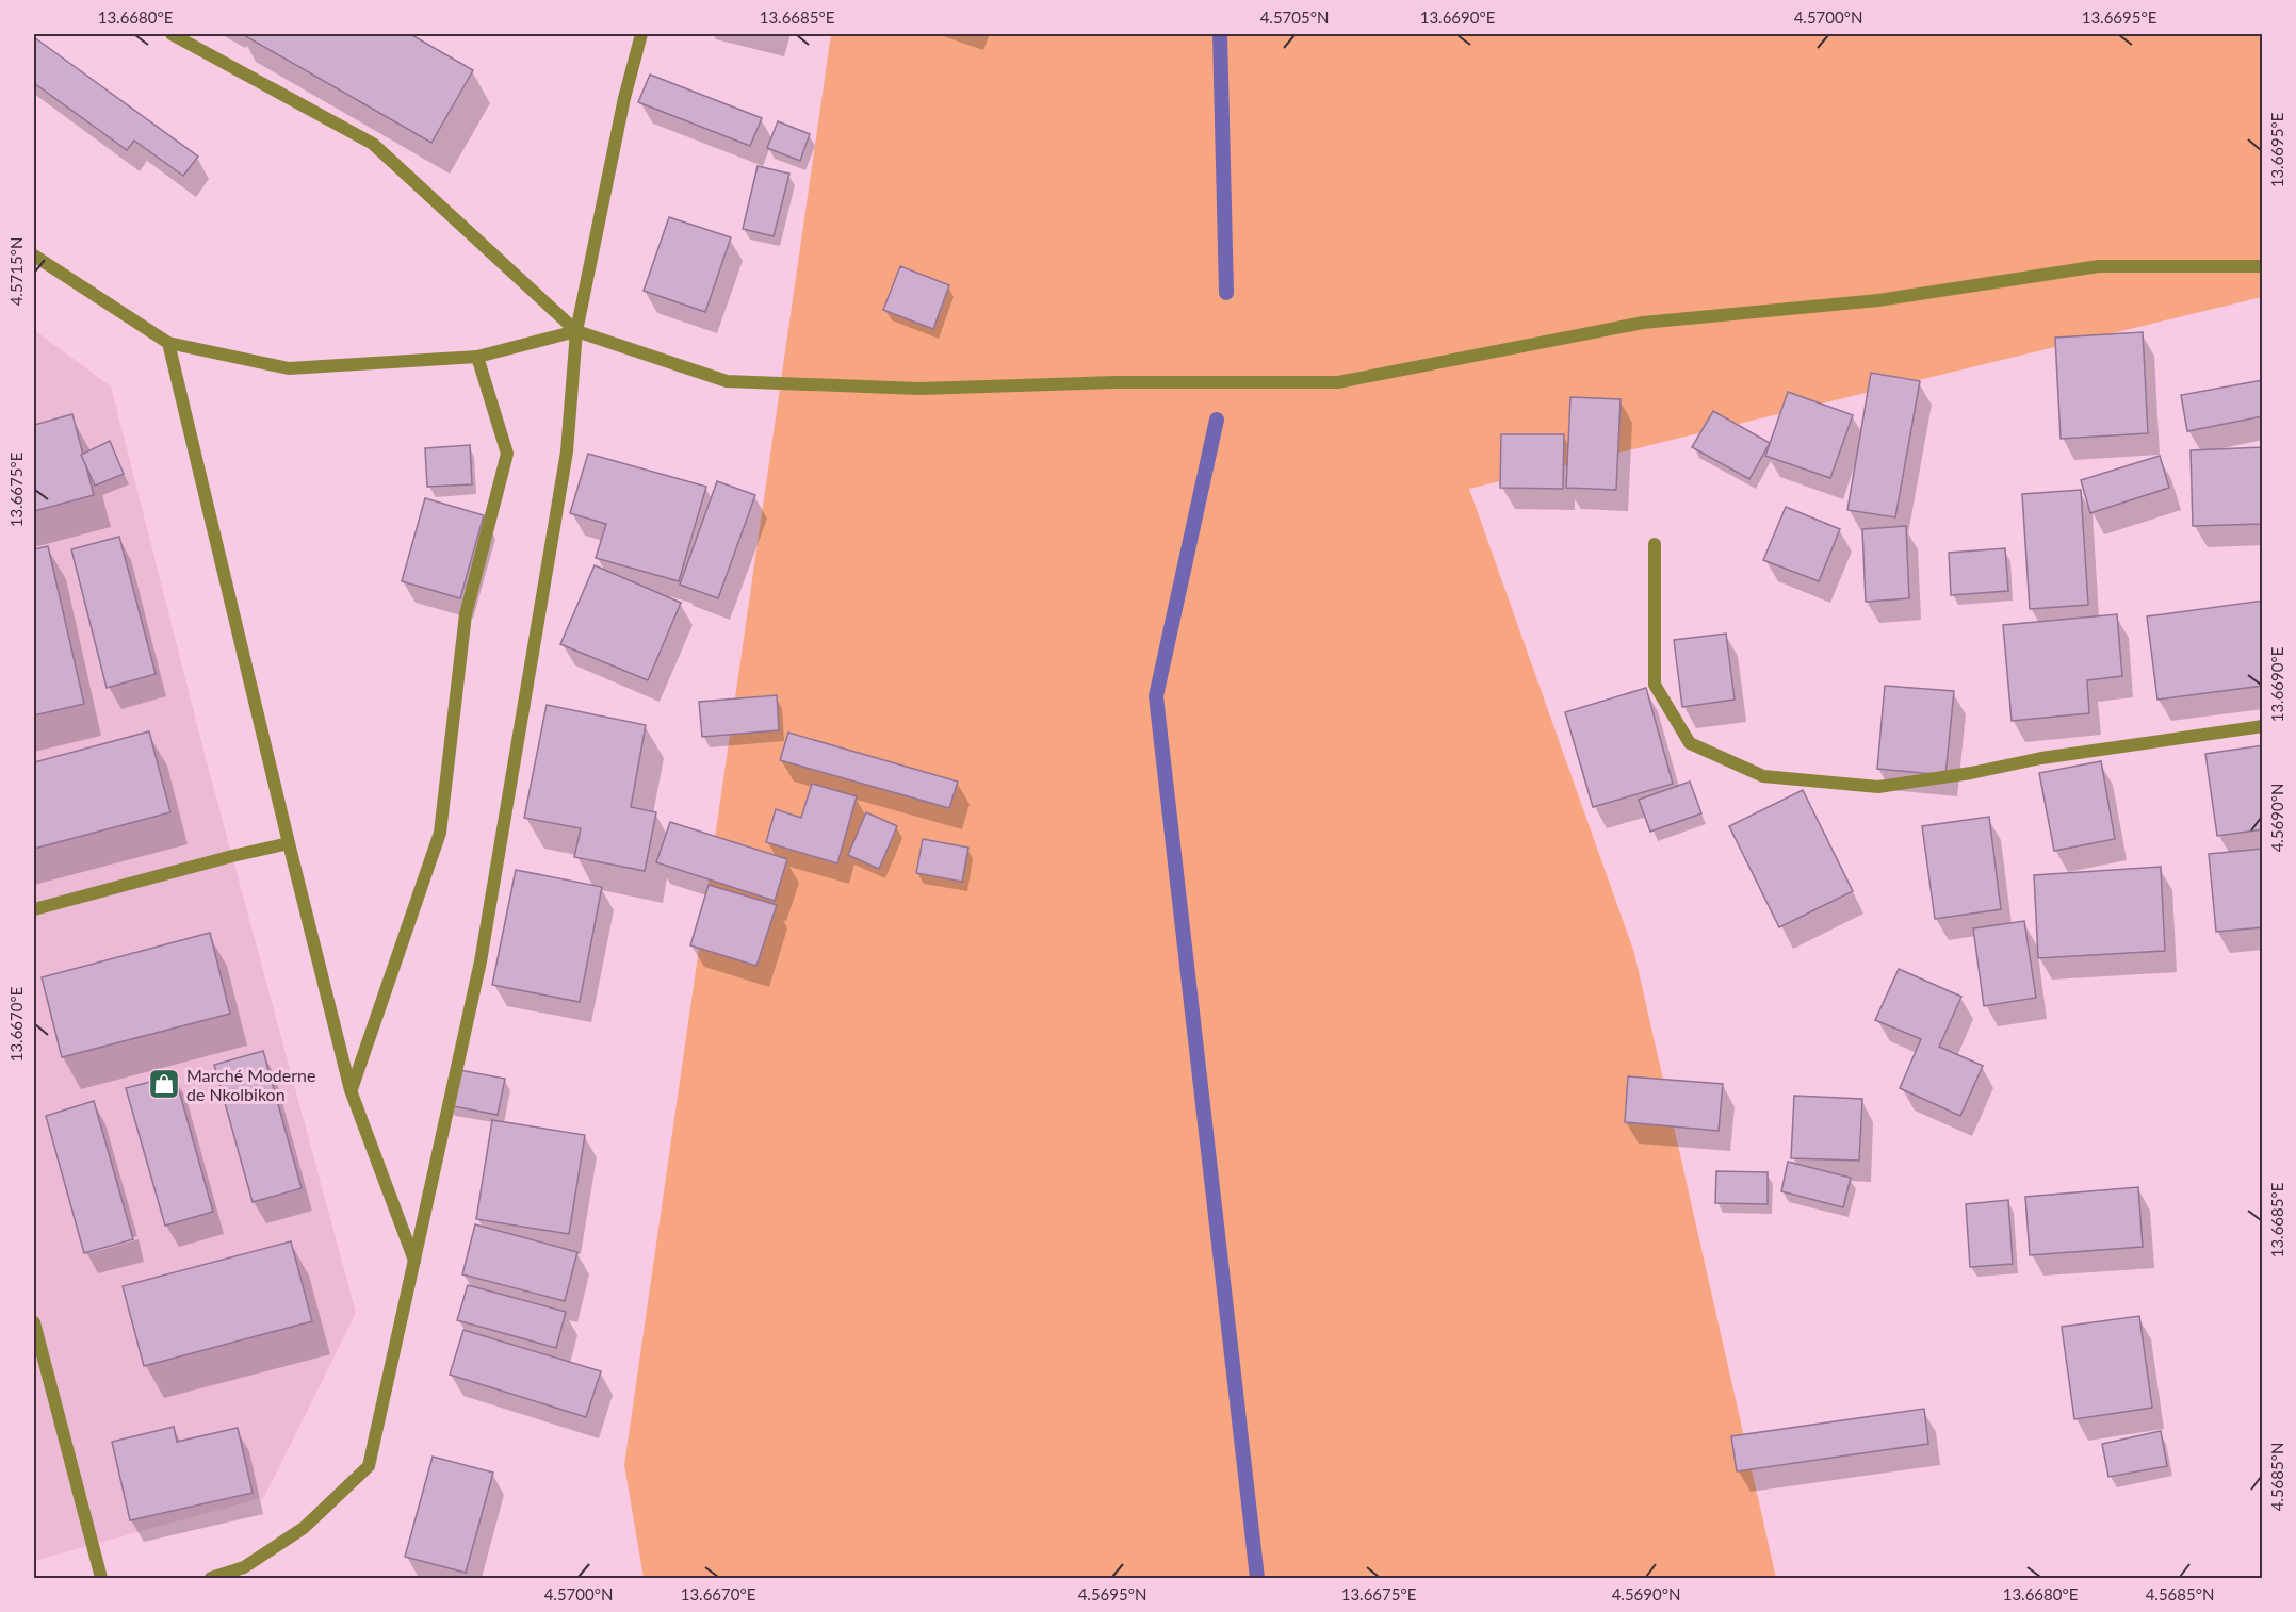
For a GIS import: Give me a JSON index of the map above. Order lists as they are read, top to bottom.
{
  "places": {
    "shop": ["Marché Moderne de Nkolbikon"]
  },
  "coordinates": [
    "13.6680°E",
    "13.6685°E",
    "4.5705°N",
    "13.6690°E",
    "4.5700°N",
    "13.6695°E",
    "4.5715°N",
    "13.6675°E",
    "4.5690°N",
    "13.6670°E",
    "4.5685°N",
    "4.5695°N"
  ]
}
